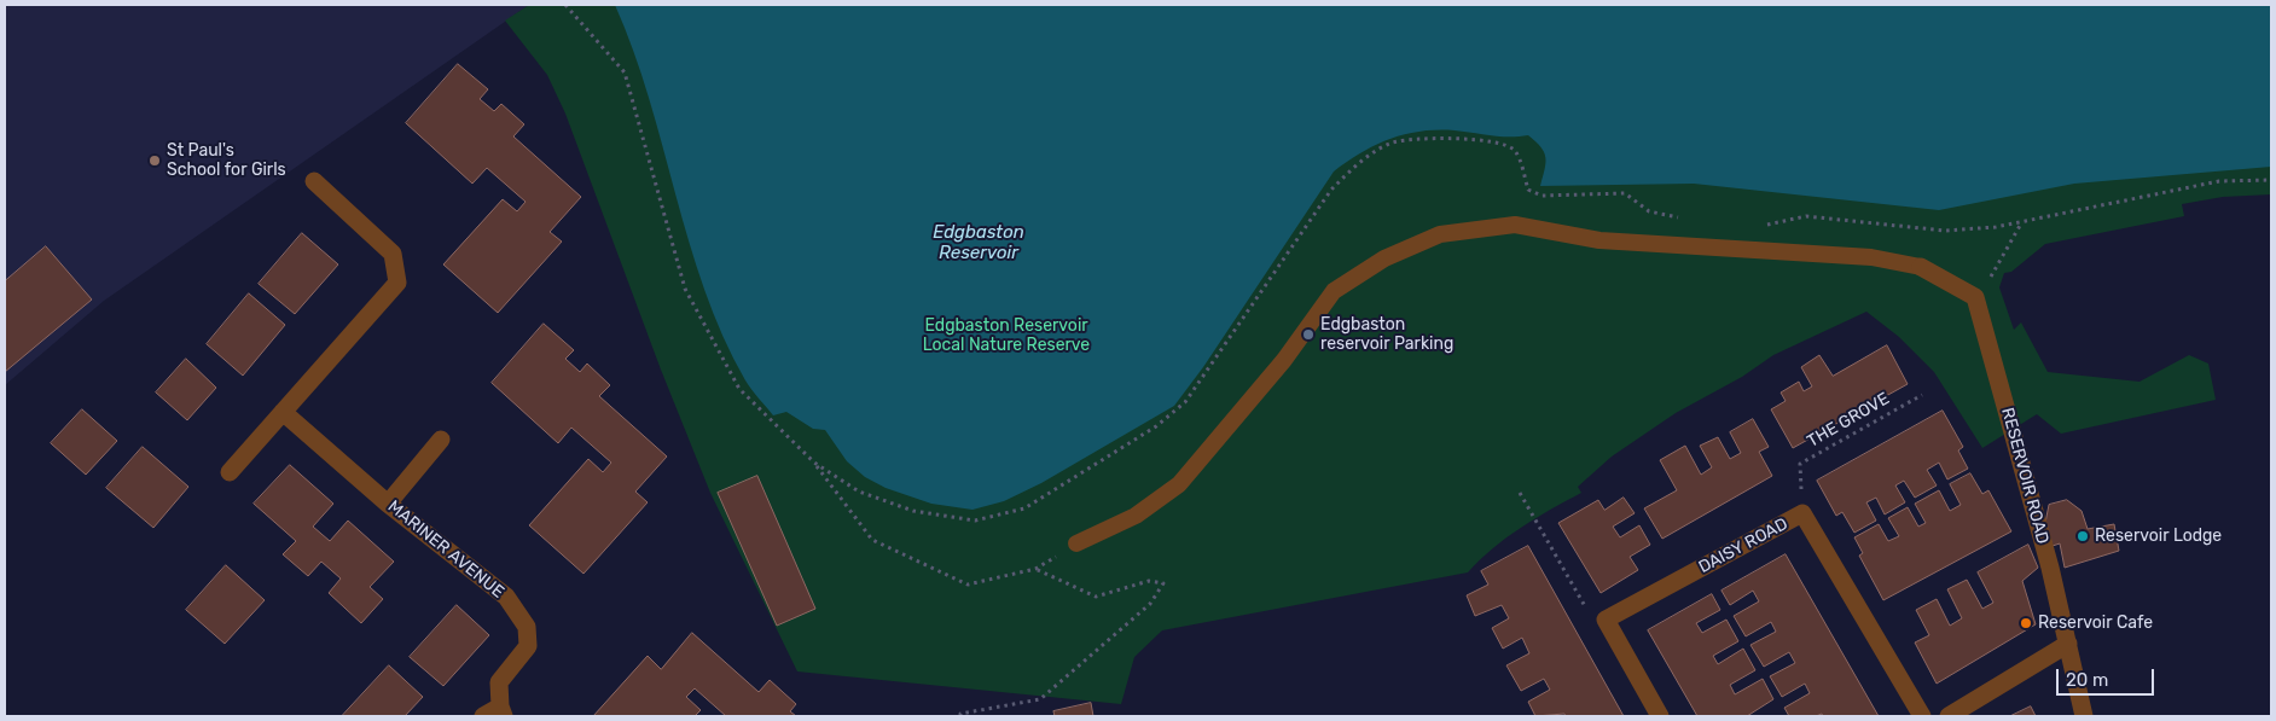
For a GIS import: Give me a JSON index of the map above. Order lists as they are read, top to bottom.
{
  "streets": {
    "street": ["RESERVOIR ROAD", "DAISY ROAD", "MARINER AVENUE"],
    "path": ["THE GROVE"]
  },
  "crossings": [
    ["THE GROVE", "DAISY ROAD"]
  ],
  "water": ["Edgbaston Reservoir"],
  "parks": ["Edgbaston Reservoir Local Nature Reserve"],
  "places": [
    "St Paul's School for Girls",
    "Edgbaston reservoir Parking",
    "Reservoir Lodge",
    "Reservoir Cafe"
  ],
  "scale_bar": "20 m"
}
